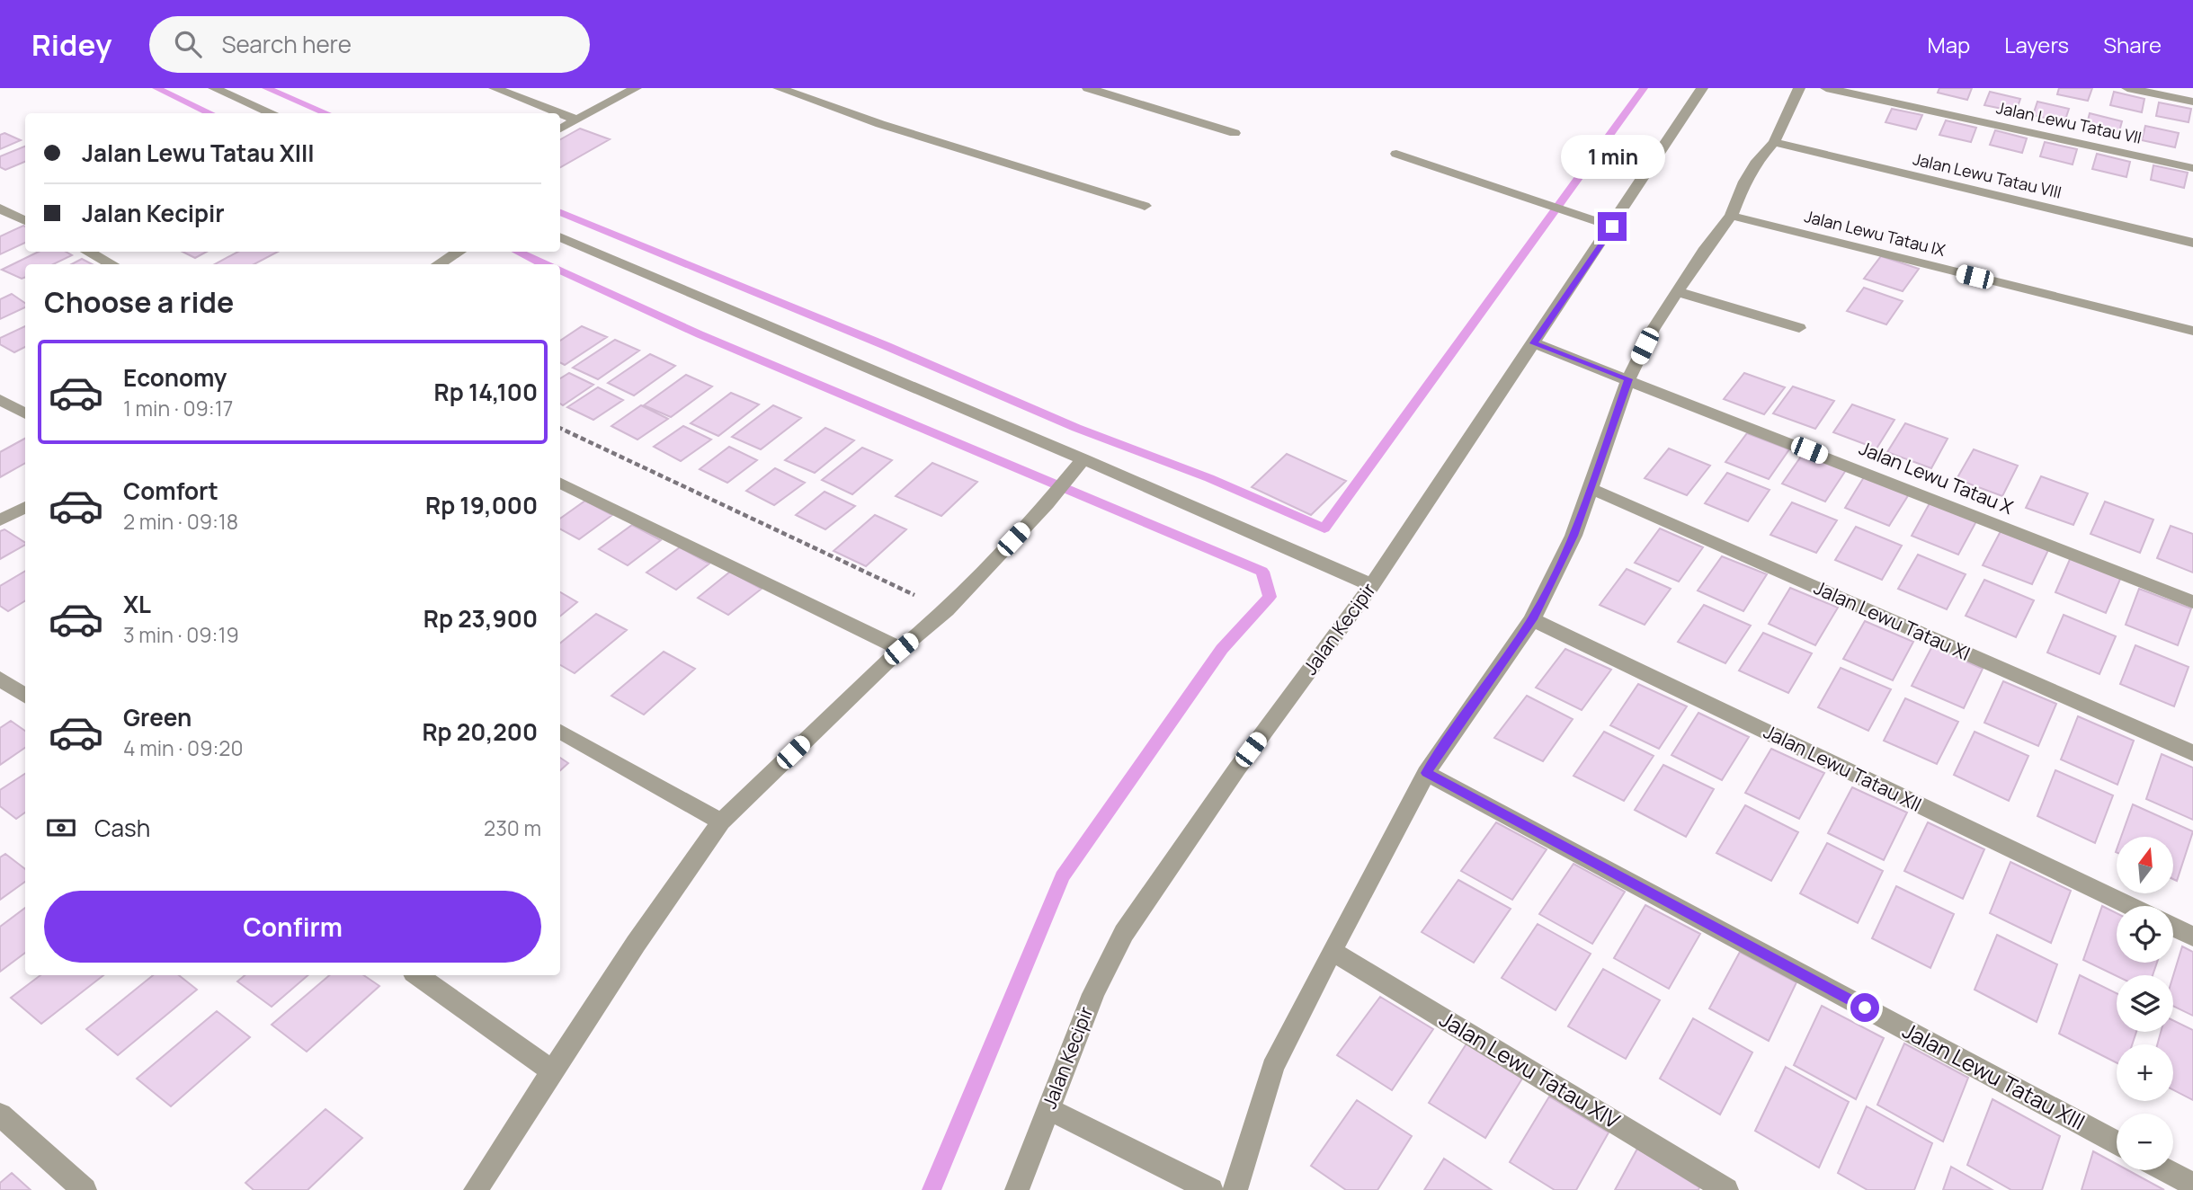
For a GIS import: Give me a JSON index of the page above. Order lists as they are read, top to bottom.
{
  "streets": {
    "street": [
      "Jalan Lewu Tatau VII",
      "Jalan Lewu Tatau VIII",
      "Jalan Lewu Tatau IX",
      "Jalan Lewu Tatau X",
      "Jalan Lewu Tatau XI",
      "Jalan Kecipir",
      "Jalan Lewu Tatau XII",
      "Jalan Lewu Tatau XIV",
      "Jalan Lewu Tatau XIII"
    ]
  },
  "crossings": [
    ["Jalan Lewu Tatau X", "Jalan Kecipir"]
  ],
  "north": "top",
  "page": {
    "header": "Ridey",
    "search": "Search here",
    "nav": ["Map", "Layers", "Share"],
    "banner": ["Jalan Lewu Tatau XIII", "Jalan Kecipir"],
    "bubble": "1 min",
    "heading": "Choose a ride",
    "list": [
      {
        "name": "Economy",
        "note": "1 min · 09:17",
        "value": "Rp 14,100"
      },
      {
        "name": "Comfort",
        "note": "2 min · 09:18",
        "value": "Rp 19,000"
      },
      {
        "name": "XL",
        "note": "3 min · 09:19",
        "value": "Rp 23,900"
      },
      {
        "name": "Green",
        "note": "4 min · 09:20",
        "value": "Rp 20,200"
      }
    ],
    "pay": ["Cash", "230 m"],
    "map_buttons": ["+", "−"],
    "buttons": "Confirm"
  }
}
